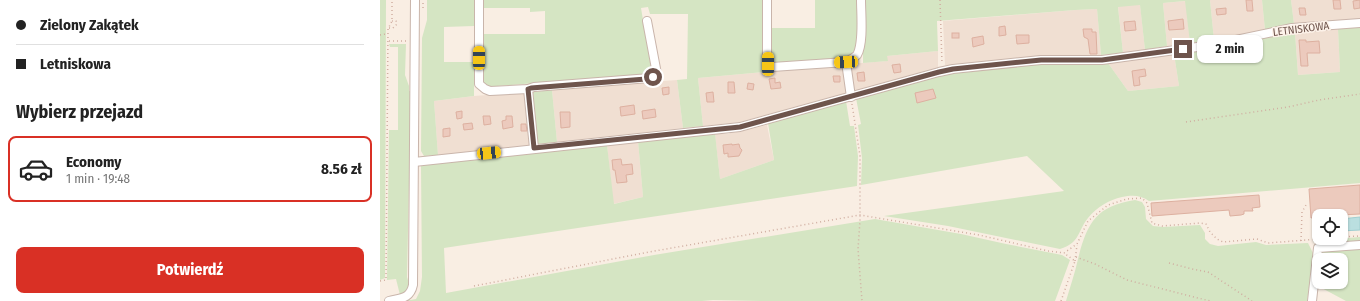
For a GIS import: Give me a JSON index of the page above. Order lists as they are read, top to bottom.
{
  "streets": {
    "street": ["LETNISKOWA"]
  },
  "page": {
    "banner": ["Zielony Zakątek", "Letniskowa"],
    "bubble": "2 min",
    "heading": "Wybierz przejazd",
    "list": [
      {
        "name": "Economy",
        "note": "1 min · 19:48",
        "value": "8.56 zł"
      }
    ],
    "buttons": "Potwierdź"
  }
}
